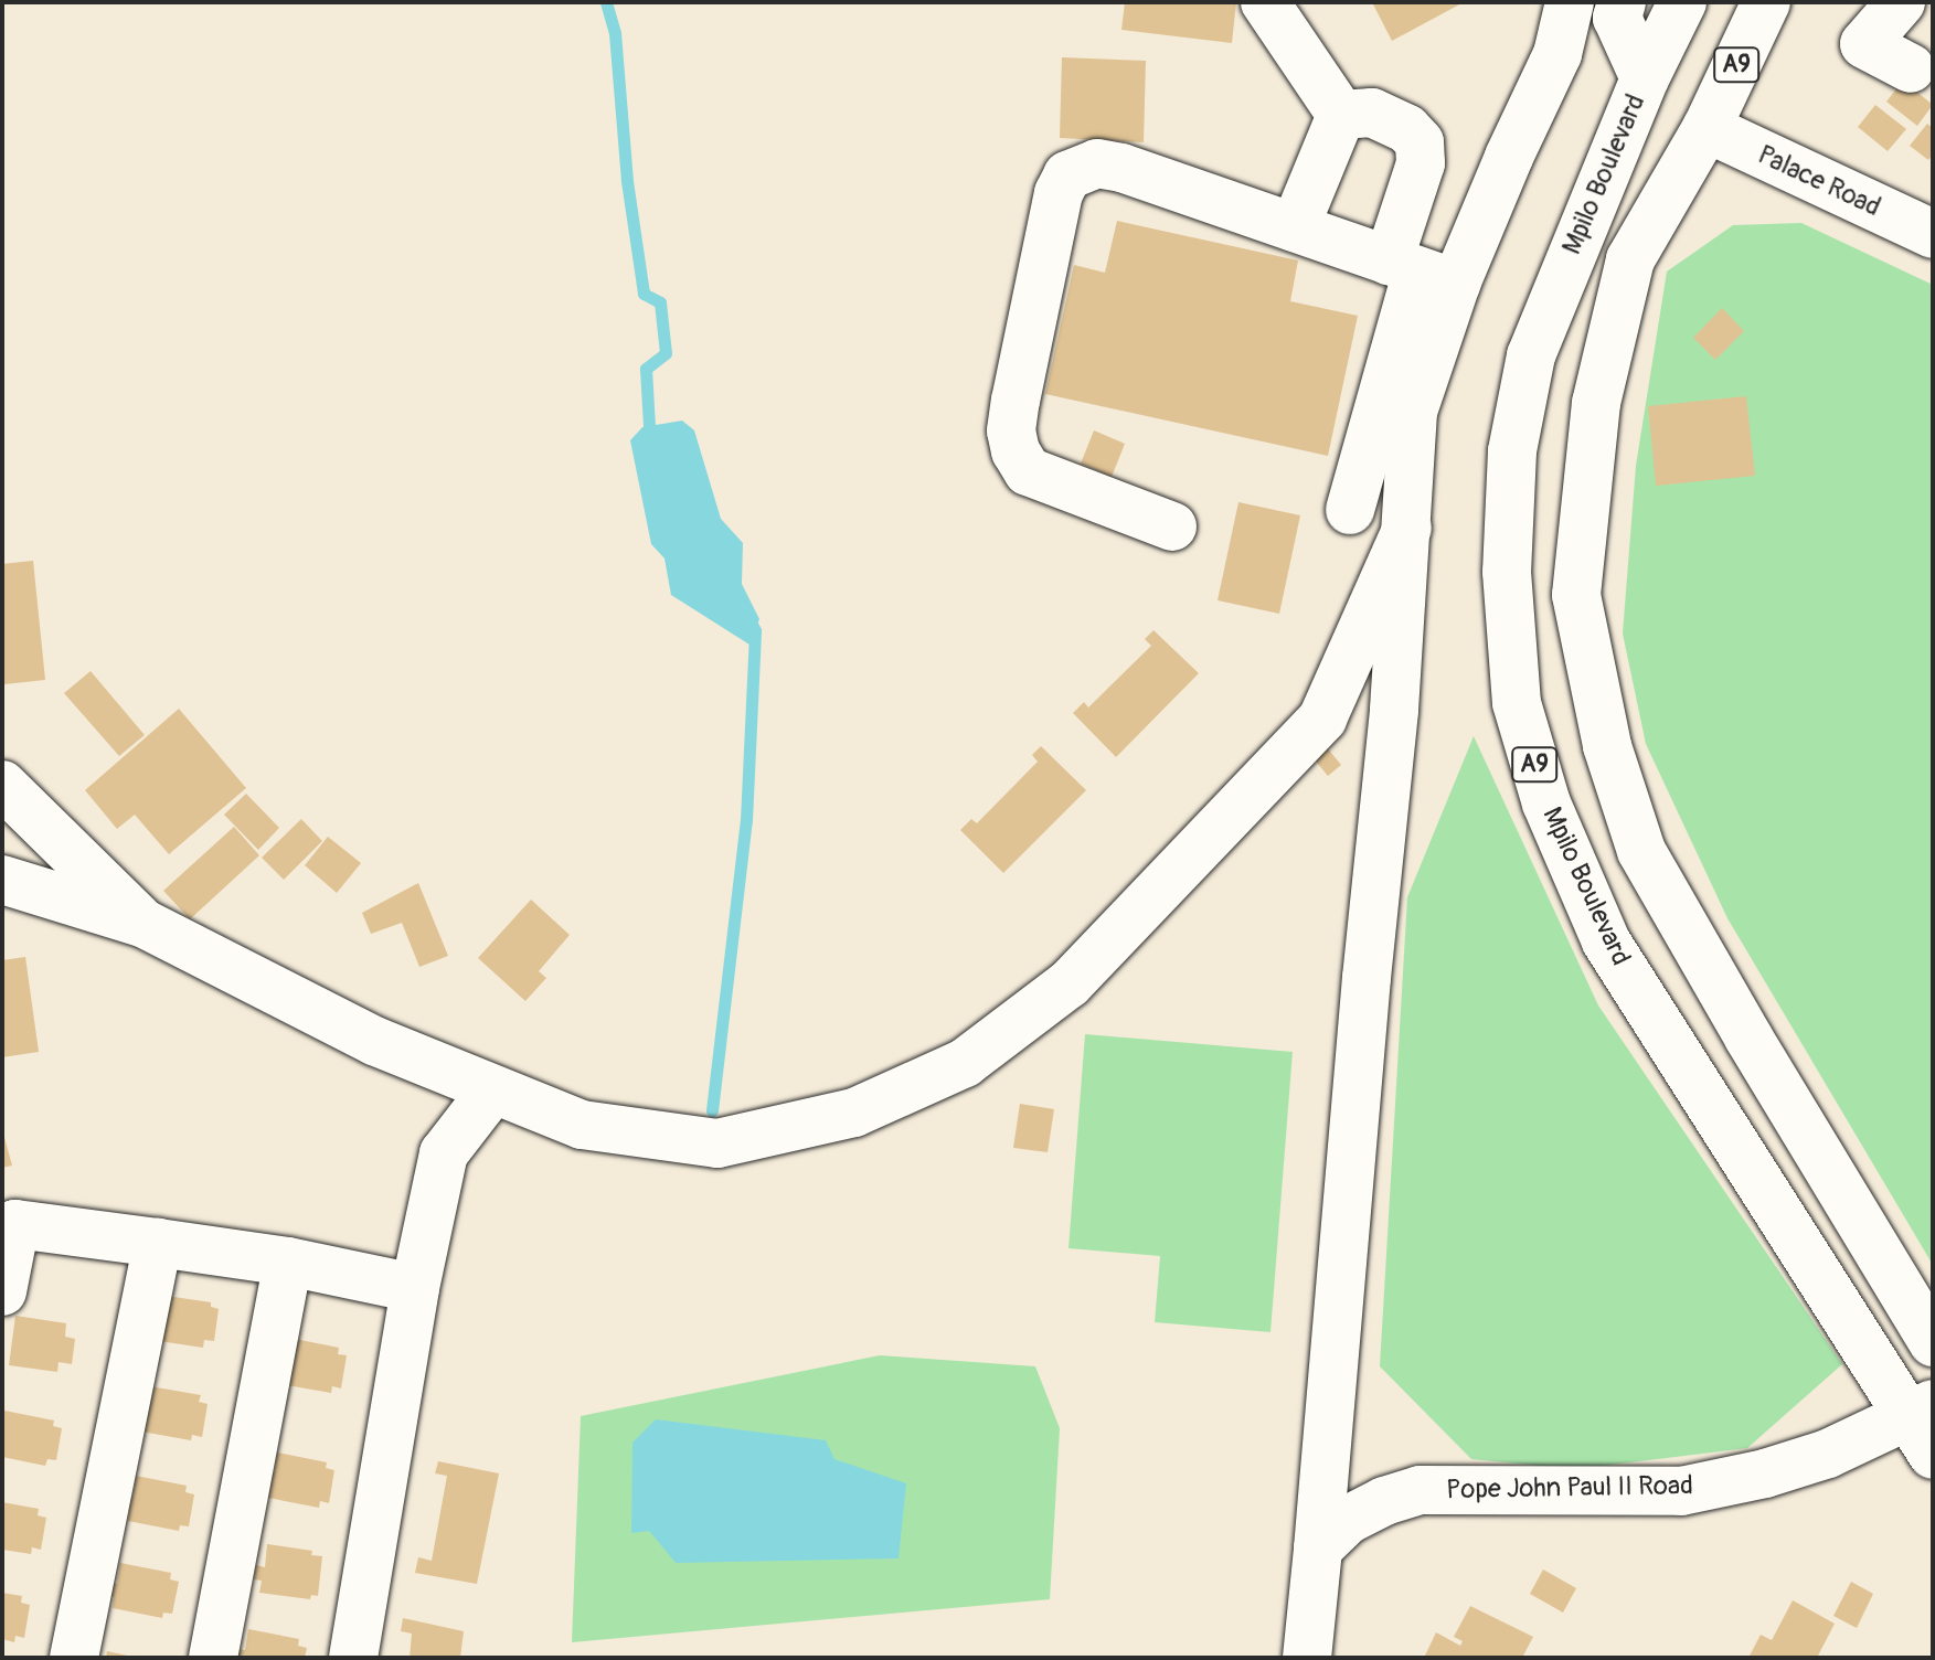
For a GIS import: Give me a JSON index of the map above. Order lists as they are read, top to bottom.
{
  "streets": {
    "main road": [
      "A9",
      "Mpilo Boulevard",
      "Palace Road",
      "Pope John Paul II Road"
    ]
  },
  "crossings": [
    ["A9", "Palace Road"],
    ["Mpilo Boulevard", "Pope John Paul II Road"]
  ]
}
